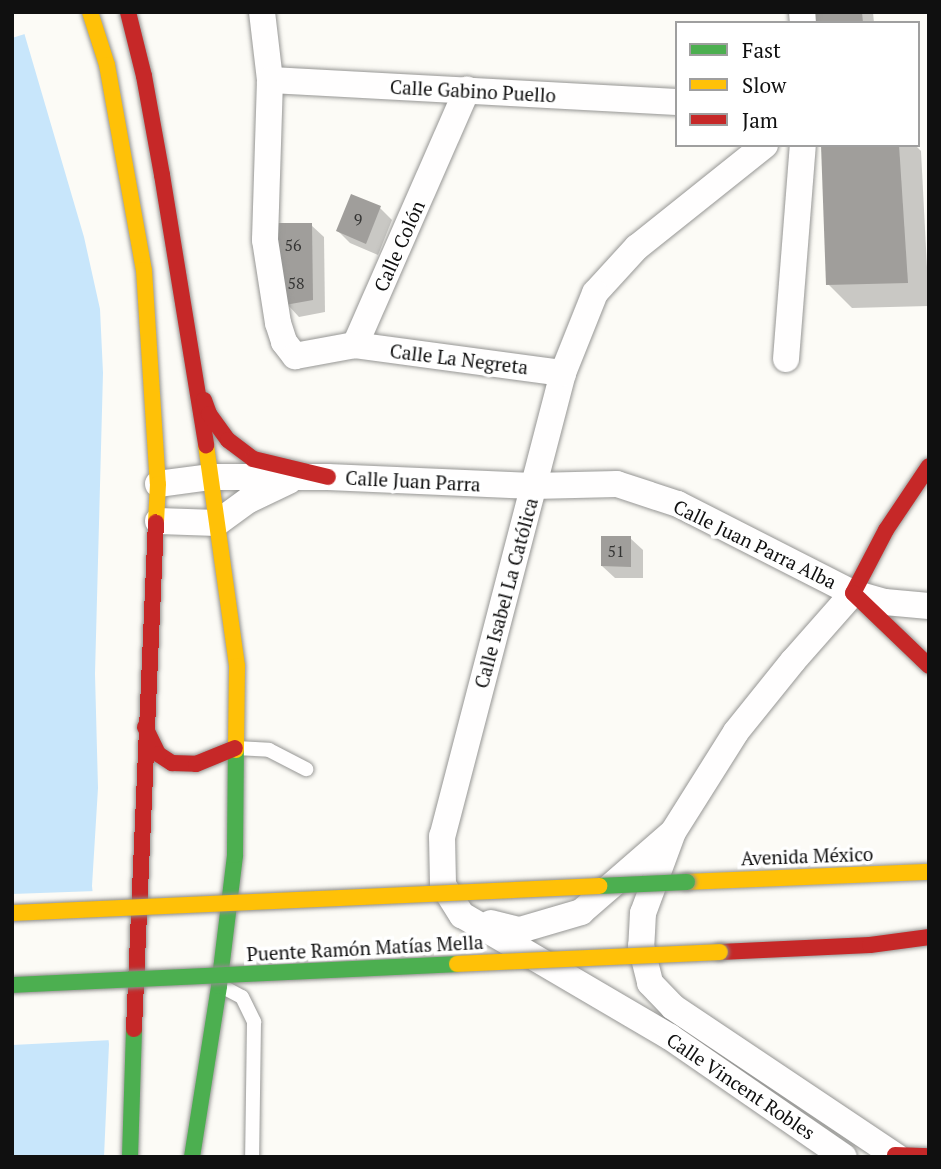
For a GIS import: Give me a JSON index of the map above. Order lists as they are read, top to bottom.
{
  "streets": {
    "main road": ["Avenida México", "Puente Ramón Matías Mella"],
    "street": [
      "Calle Gabino Puello",
      "Calle Colón",
      "Calle La Negreta",
      "Calle Juan Parra",
      "Calle Juan Parra Alba",
      "Calle Isabel La Católica",
      "Calle Vincent Robles"
    ]
  },
  "crossings": [
    ["Calle Gabino Puello", "Calle Colón"],
    ["Calle Colón", "Calle La Negreta"],
    ["Calle La Negreta", "Calle Isabel La Católica"],
    ["Calle Juan Parra", "Calle Juan Parra Alba"],
    ["Calle Juan Parra", "Calle Isabel La Católica"],
    ["Calle Juan Parra Alba", "Calle Isabel La Católica"],
    ["Calle Isabel La Católica", "Calle Vincent Robles"]
  ],
  "house_numbers": [
    "9",
    "56",
    "58",
    "51"
  ],
  "legend": ["Fast", "Slow", "Jam"]
}
